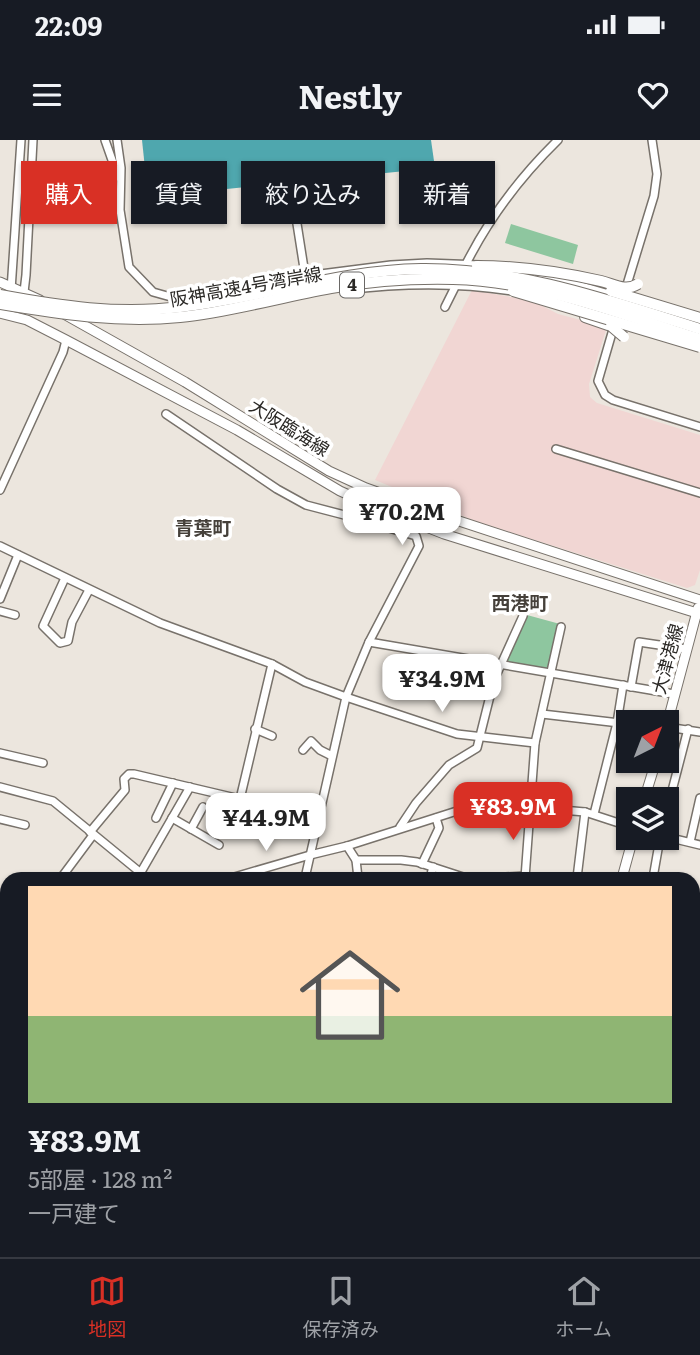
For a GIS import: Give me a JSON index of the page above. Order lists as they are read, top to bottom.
{
  "streets": {
    "highway": ["4", "阪神高速4号湾岸線"],
    "main road": ["大阪臨海線", "大津港線"]
  },
  "crossings": [
    ["大阪臨海線", "大津港線"]
  ],
  "districts": ["青葉町", "西港町"],
  "north": "top right",
  "page": {
    "status": "22:09",
    "header": "Nestly",
    "chip": [
      "購入",
      "賃貸",
      "絞り込み",
      "新着"
    ],
    "price": [
      "¥70.2M",
      "¥34.9M",
      "¥83.9M",
      "¥44.9M"
    ],
    "list": [
      {
        "name": "¥83.9M",
        "note": "5部屋 · 128 m² · 一戸建て"
      }
    ],
    "tabs": ["地図", "保存済み", "ホーム"]
  }
}
